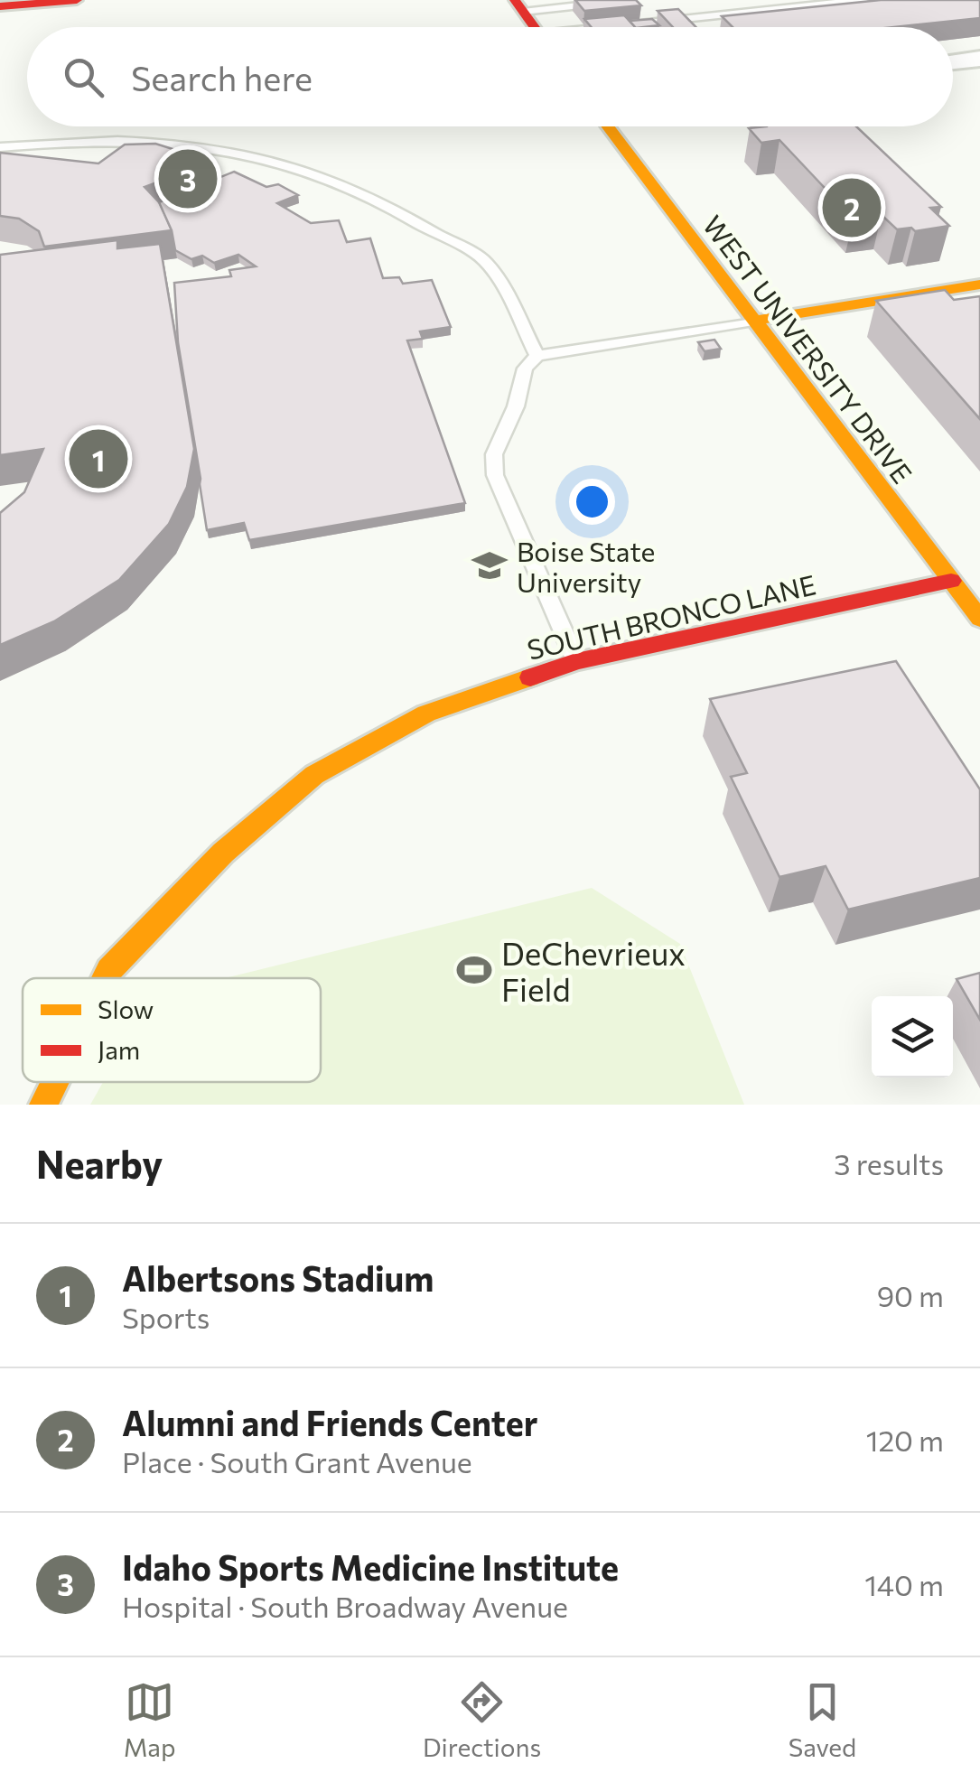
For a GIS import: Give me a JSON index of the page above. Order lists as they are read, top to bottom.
{
  "streets": {
    "street": ["WEST UNIVERSITY DRIVE", "SOUTH BRONCO LANE"]
  },
  "crossings": [
    ["WEST UNIVERSITY DRIVE", "SOUTH BRONCO LANE"]
  ],
  "places": {
    "school or university": ["Boise State University"],
    "sports": ["DeChevrieux Field"]
  },
  "legend": ["Slow", "Jam"],
  "page": {
    "search": "Search here",
    "pins": ["3", "2", "1"],
    "heading": ["Nearby", "3 results"],
    "list": [
      {
        "mark": "1",
        "name": "Albertsons Stadium",
        "note": "Sports",
        "value": "90 m"
      },
      {
        "mark": "2",
        "name": "Alumni and Friends Center",
        "note": "Place · South Grant Avenue",
        "value": "120 m"
      },
      {
        "mark": "3",
        "name": "Idaho Sports Medicine Institute",
        "note": "Hospital · South Broadway Avenue",
        "value": "140 m"
      }
    ],
    "nav": ["Map", "Directions", "Saved"]
  }
}
